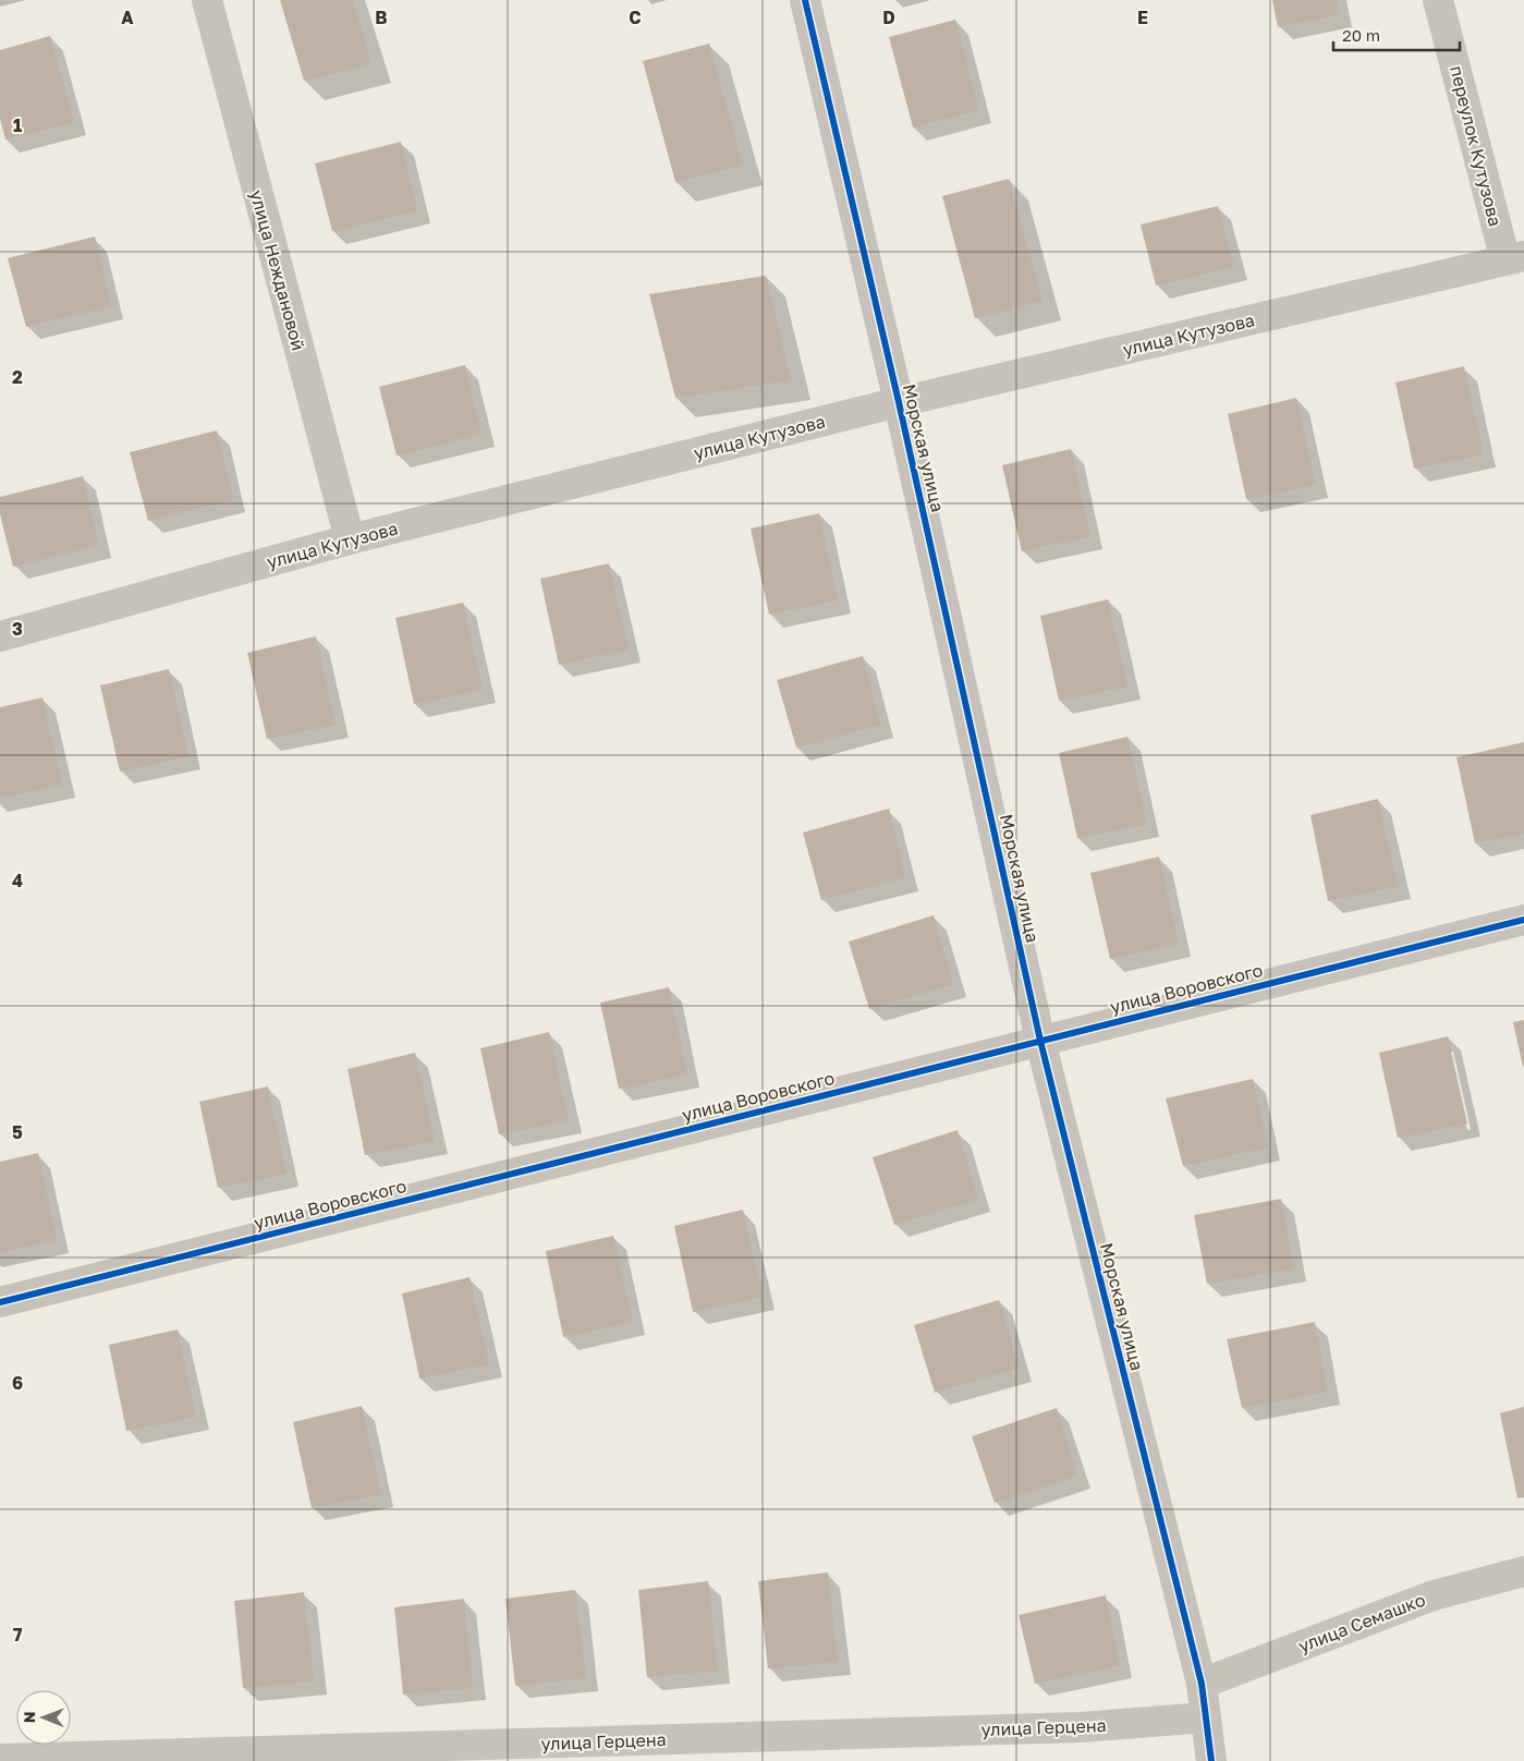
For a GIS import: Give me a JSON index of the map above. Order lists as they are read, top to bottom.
{
  "streets": {
    "street": [
      "переулок Кутузова",
      "улица Неждановой",
      "улица Кутузова",
      "Морская улица",
      "улица Воровского",
      "улица Семашко",
      "улица Герцена"
    ]
  },
  "crossings": [
    ["переулок Кутузова", "улица Кутузова"],
    ["улица Неждановой", "улица Кутузова"],
    ["улица Кутузова", "Морская улица"],
    ["Морская улица", "улица Воровского"],
    ["Морская улица", "улица Семашко"],
    ["Морская улица", "улица Герцена"]
  ],
  "scale_bar": "20 m",
  "north": "left",
  "grid": {
    "columns": [
      "A",
      "B",
      "C",
      "D",
      "E"
    ],
    "rows": [
      "1",
      "2",
      "3",
      "4",
      "5",
      "6",
      "7"
    ]
  }
}
